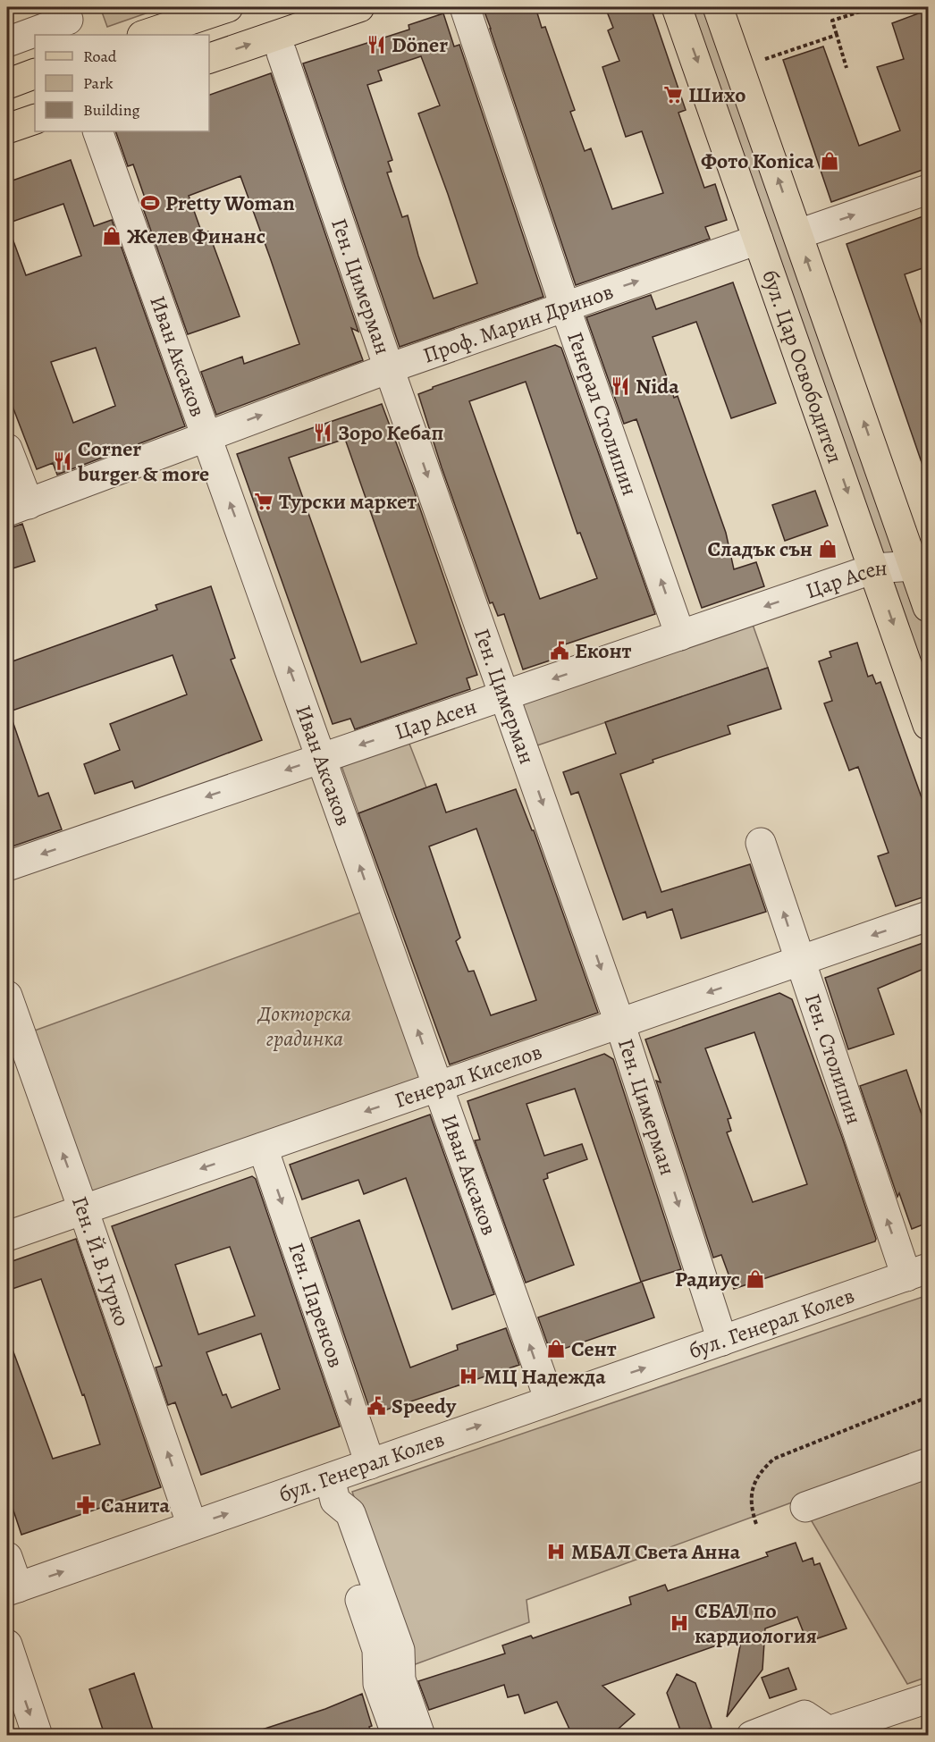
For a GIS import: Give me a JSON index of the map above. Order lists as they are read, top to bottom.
{
  "streets": {
    "main road": ["бул. Цар Освободител"],
    "street": [
      "Ген. Цимерман",
      "Проф. Марин Дринов",
      "Иван Аксаков",
      "Генерал Столипин",
      "Цар Асен",
      "Ген. Столипин",
      "Генерал Киселов",
      "Ген. Й.В.Гурко",
      "Ген. Паренсов",
      "бул. Генерал Колев"
    ]
  },
  "crossings": [
    ["Ген. Цимерман", "Проф. Марин Дринов"],
    ["Ген. Цимерман", "Цар Асен"],
    ["Ген. Цимерман", "Генерал Киселов"],
    ["Ген. Цимерман", "бул. Генерал Колев"],
    ["Проф. Марин Дринов", "Иван Аксаков"],
    ["Проф. Марин Дринов", "бул. Цар Освободител"],
    ["Проф. Марин Дринов", "Генерал Столипин"],
    ["Иван Аксаков", "Цар Асен"],
    ["Иван Аксаков", "Генерал Киселов"],
    ["Иван Аксаков", "бул. Генерал Колев"],
    ["бул. Цар Освободител", "Цар Асен"],
    ["Генерал Столипин", "Цар Асен"],
    ["Ген. Столипин", "Генерал Киселов"],
    ["Ген. Столипин", "бул. Генерал Колев"],
    ["Генерал Киселов", "Ген. Й.В.Гурко"],
    ["Генерал Киселов", "Ген. Паренсов"],
    ["Ген. Й.В.Гурко", "бул. Генерал Колев"],
    ["Ген. Паренсов", "бул. Генерал Колев"]
  ],
  "one_way": [
    "Ген. Цимерман",
    "Проф. Марин Дринов",
    "Иван Аксаков",
    "Генерал Столипин",
    "Цар Асен",
    "Ген. Столипин",
    "Генерал Киселов",
    "Ген. Й.В.Гурко",
    "Ген. Паренсов",
    "бул. Генерал Колев"
  ],
  "parks": ["Докторска градинка"],
  "places": {
    "restaurant": [
      "Döner",
      "Nida",
      "Зоро Кебап",
      "Corner burger & more"
    ],
    "supermarket": ["Шихо", "Турски маркет"],
    "shop": [
      "Фото Konica",
      "Желев Финанс",
      "Сладък сън",
      "Радиус",
      "Сент"
    ],
    "sports": ["Pretty Woman"],
    "public building": ["Еконт", "Speedy"],
    "hospital": ["МЦ Надежда", "МБАЛ Света Анна", "СБАЛ по кардиология"],
    "pharmacy": ["Санита"]
  },
  "legend": ["Road", "Park", "Building"]
}
